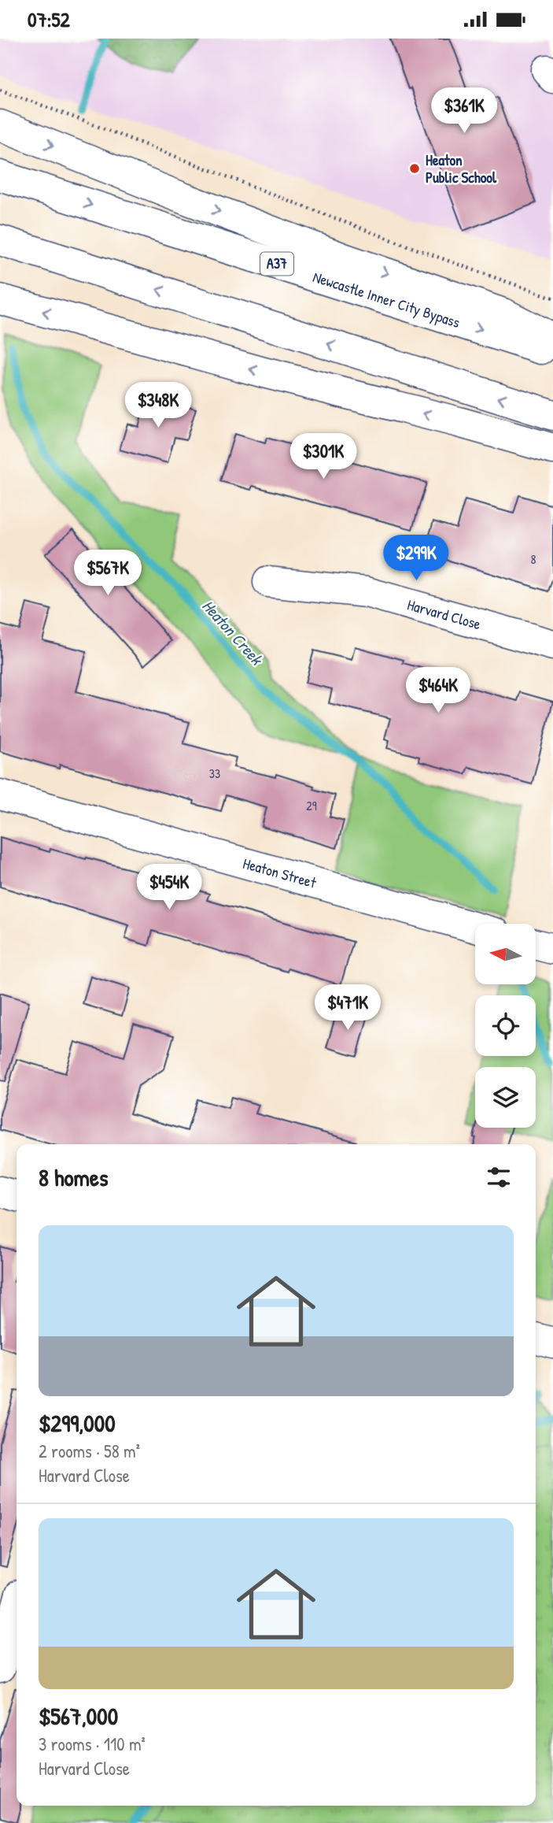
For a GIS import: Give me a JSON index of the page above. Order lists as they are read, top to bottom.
{
  "streets": {
    "main road": [
      "A37",
      "Newcastle Inner City Bypass",
      "Harvard Close",
      "Heaton Street"
    ]
  },
  "water": ["Heaton Creek"],
  "places": ["Heaton Public School"],
  "house_numbers": ["8", "33", "29"],
  "north": "left",
  "page": {
    "status": "07:52",
    "price": [
      "$361K",
      "$348K",
      "$301K",
      "$299K",
      "$567K",
      "$464K",
      "$454K",
      "$471K"
    ],
    "heading": "8 homes",
    "list": [
      {
        "name": "$299,000",
        "note": "2 rooms · 58 m² · Harvard Close"
      },
      {
        "name": "$567,000",
        "note": "3 rooms · 110 m² · Harvard Close"
      }
    ]
  }
}
